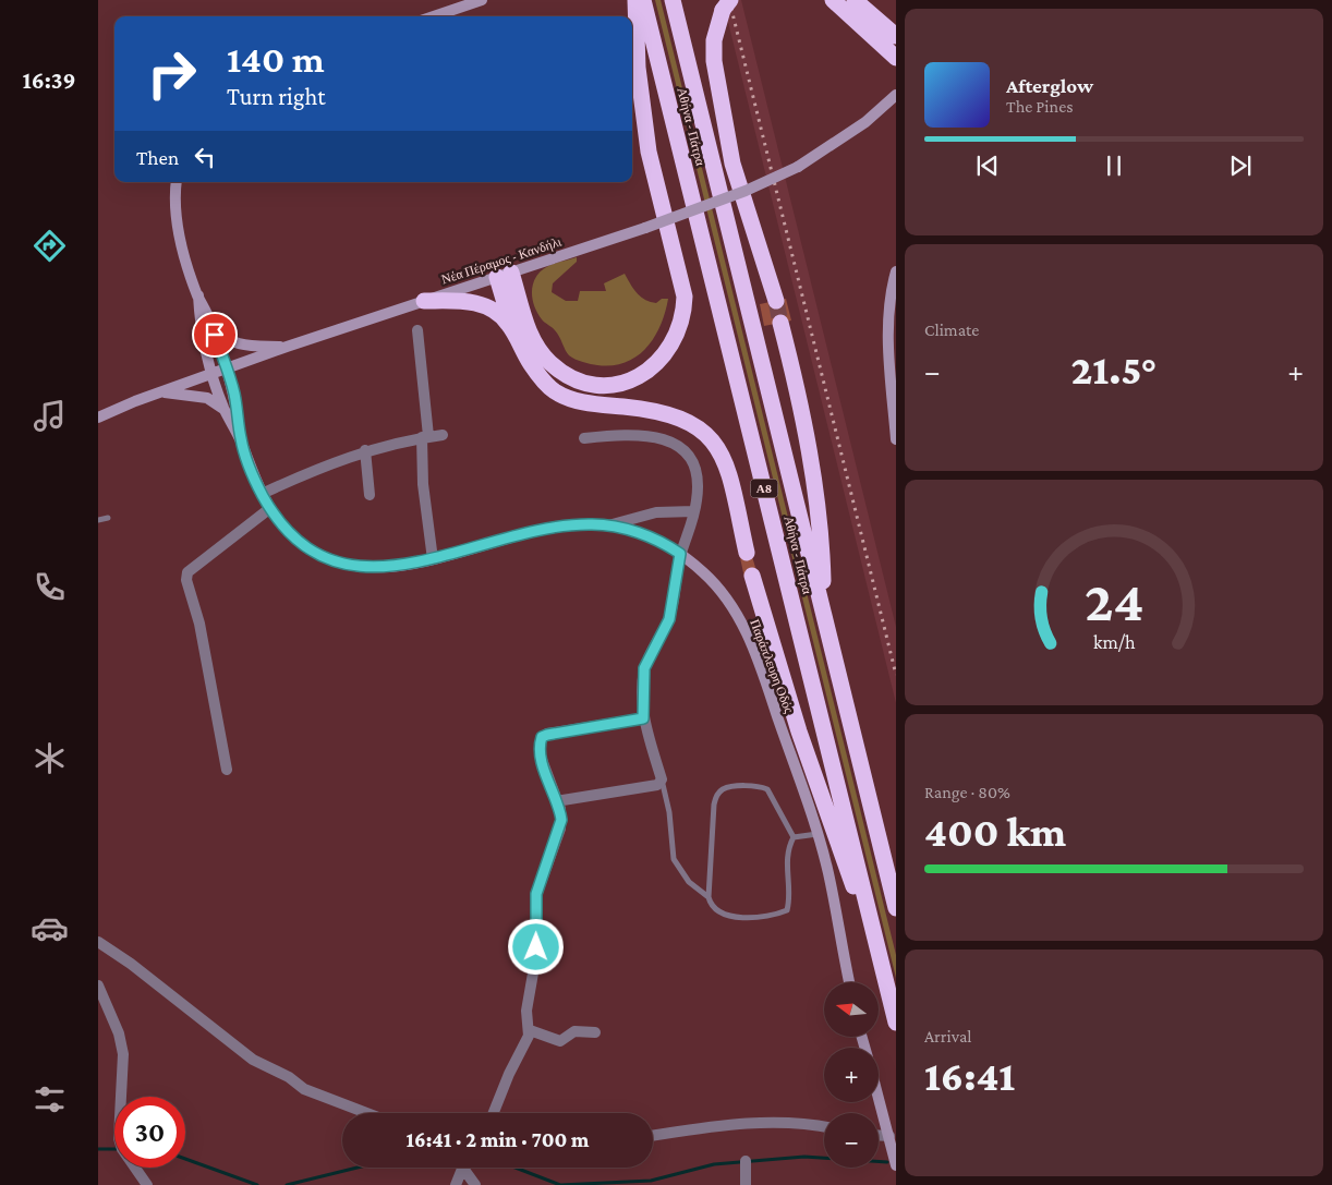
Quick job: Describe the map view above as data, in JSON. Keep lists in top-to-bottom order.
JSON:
{
  "streets": {
    "highway": ["Αθήνα - Πάτρα", "Α8"],
    "street": ["Νέα Πέραμος - Κανδήλι", "Παράπλευρη Οδός"]
  },
  "crossings": [
    ["Νέα Πέραμος - Κανδήλι", "Παράπλευρη Οδός"]
  ],
  "north": "left",
  "page": {
    "tabs": "16:39",
    "turn": ["140 m", "Turn right"],
    "song": ["Afterglow", "The Pines"],
    "then": "Then",
    "tile": [
      "Climate",
      ["Range · 80%", "400 km"],
      ["Arrival", "16:41"]
    ],
    "heat": ["−", "21.5°", "+"],
    "map_buttons": ["+", "−"],
    "limit": "30",
    "trip": "16:41 · 2 min · 700 m",
    "gauge": ["24", "km/h"]
  }
}
